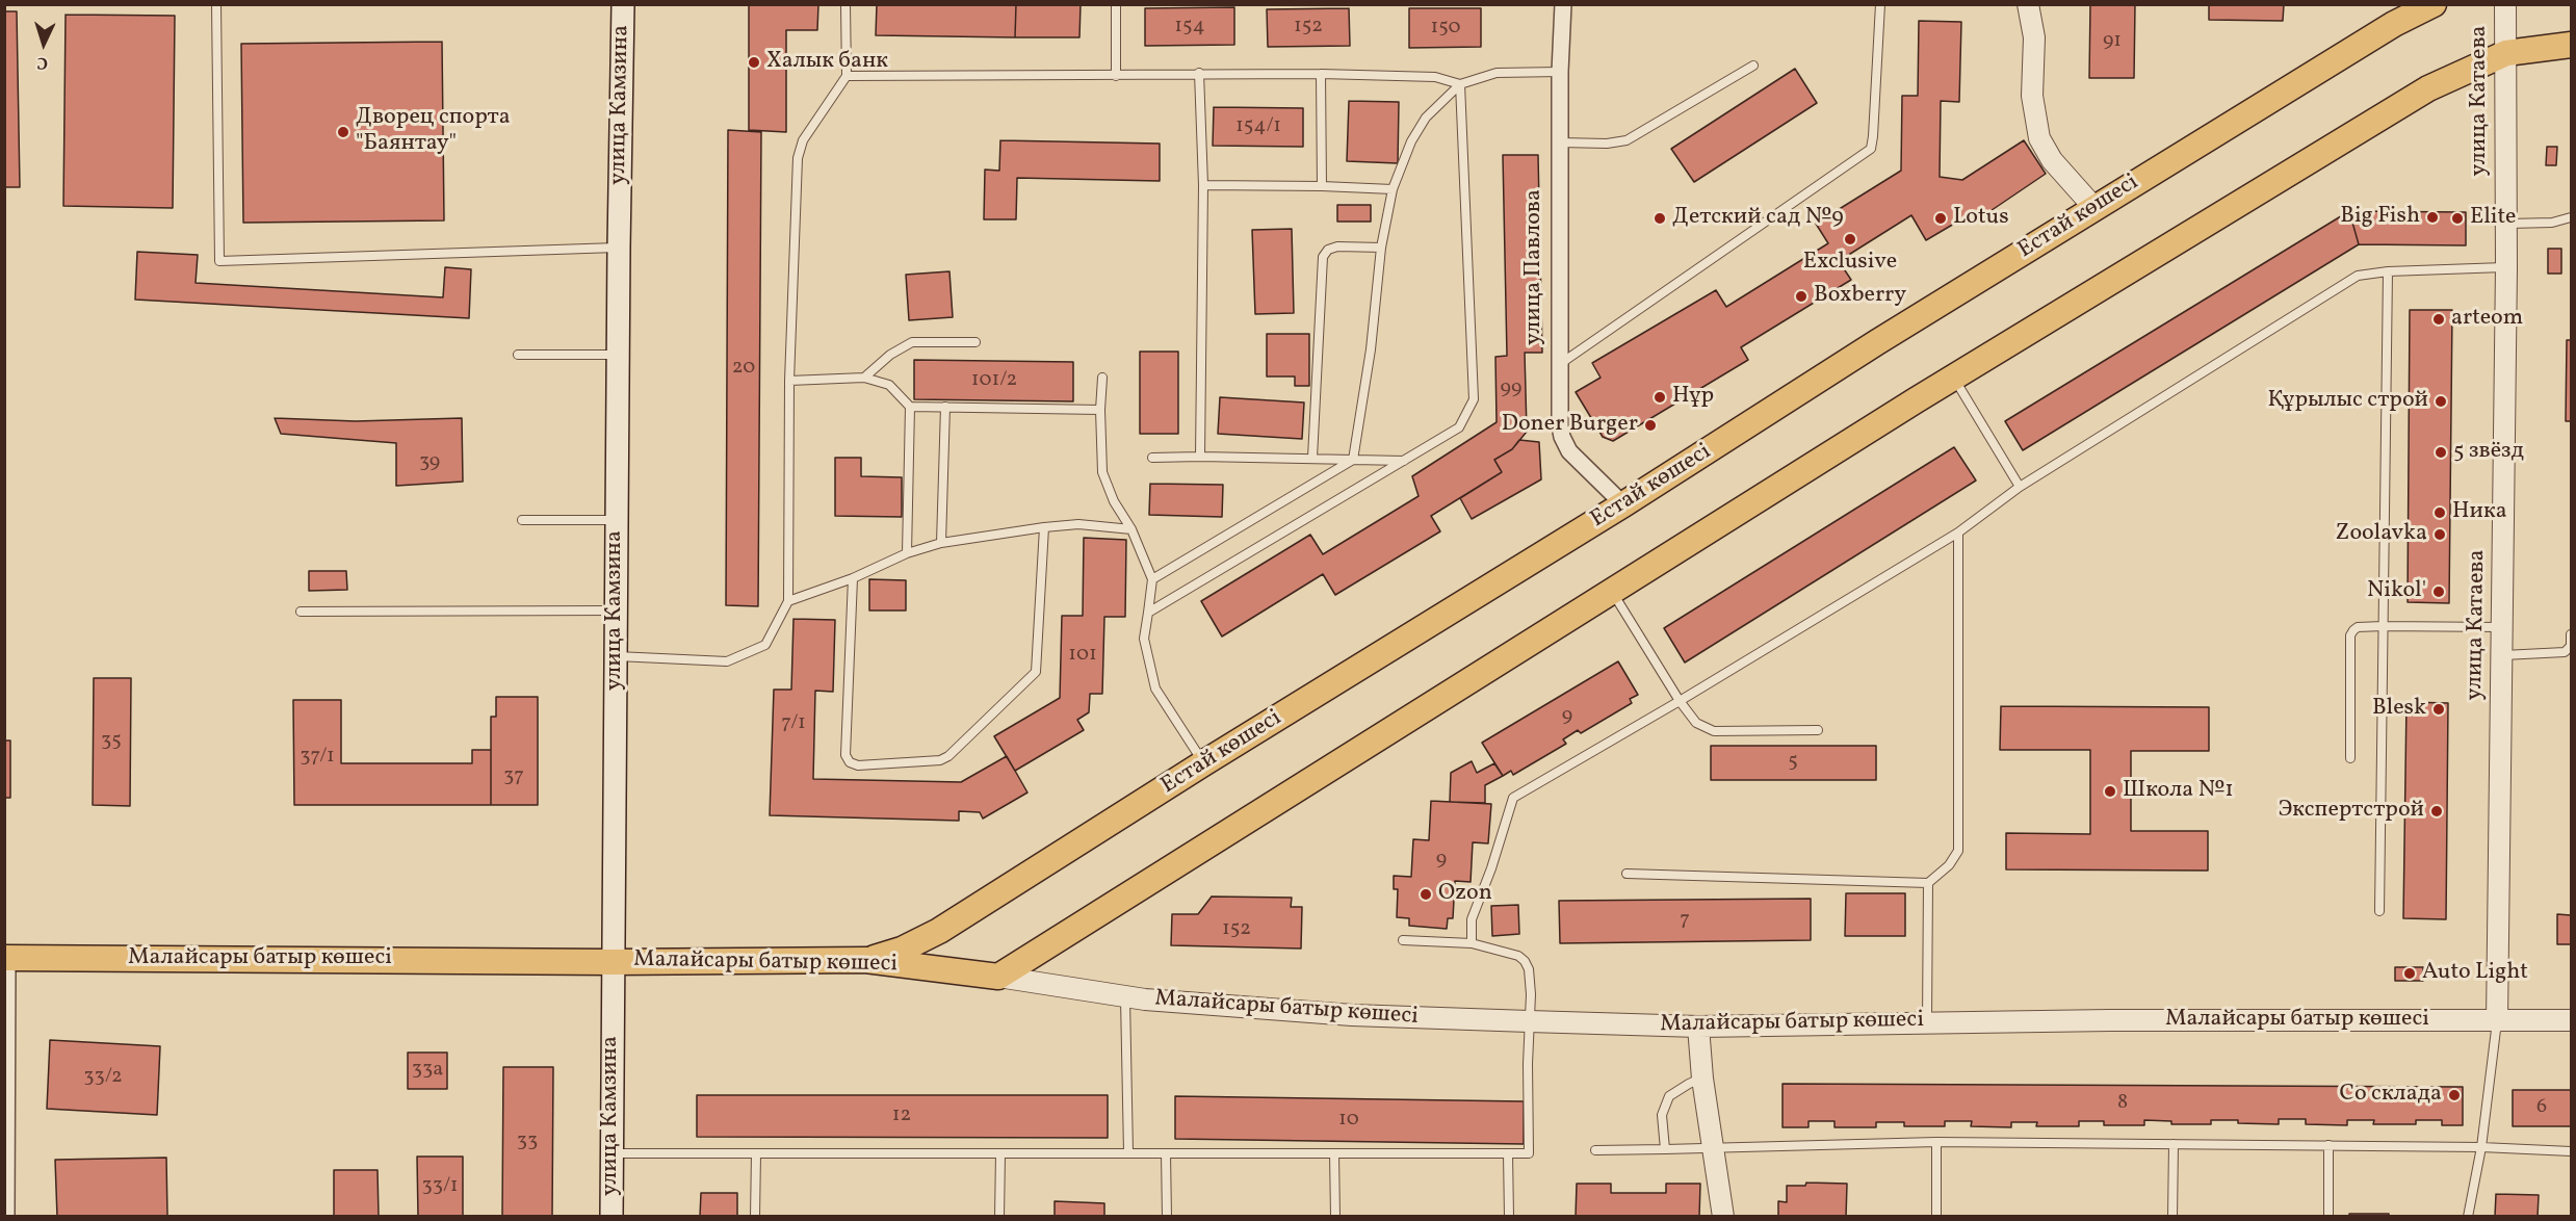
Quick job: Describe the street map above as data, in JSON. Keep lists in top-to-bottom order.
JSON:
{
  "streets": {
    "main road": ["улица Камзина", "Естай көшесі", "Малайсары батыр көшесі"],
    "street": ["улица Катаева", "улица Павлова"]
  },
  "crossings": [
    ["улица Катаева", "Малайсары батыр көшесі"],
    ["улица Камзина", "Малайсары батыр көшесі"],
    ["Естай көшесі", "улица Павлова"],
    ["Естай көшесі", "Малайсары батыр көшесі"]
  ],
  "places": [
    "Халык банк",
    "Дворец спорта \"Баянтау\"",
    "Big Fish",
    "Детский сад №9",
    "Lotus",
    "Elite",
    "Exclusive",
    "Boxberry",
    "arteom",
    "Нұр",
    "Құрылыс строй",
    "Doner Burger",
    "5 звёзд",
    "Ника",
    "Zoolavka",
    "Nikol'",
    "Blesk",
    "Школа №1",
    "Экспертстрой",
    "Ozon",
    "Auto Light",
    "Со склада"
  ],
  "house_numbers": [
    "154",
    "152",
    "150",
    "91",
    "154/1",
    "20",
    "101/2",
    "99",
    "39",
    "101",
    "9",
    "7/1",
    "35",
    "37/1",
    "5",
    "37",
    "9",
    "7",
    "152",
    "33а",
    "33/2",
    "8",
    "6",
    "12",
    "10",
    "33",
    "33/1"
  ],
  "north": "bottom"
}
